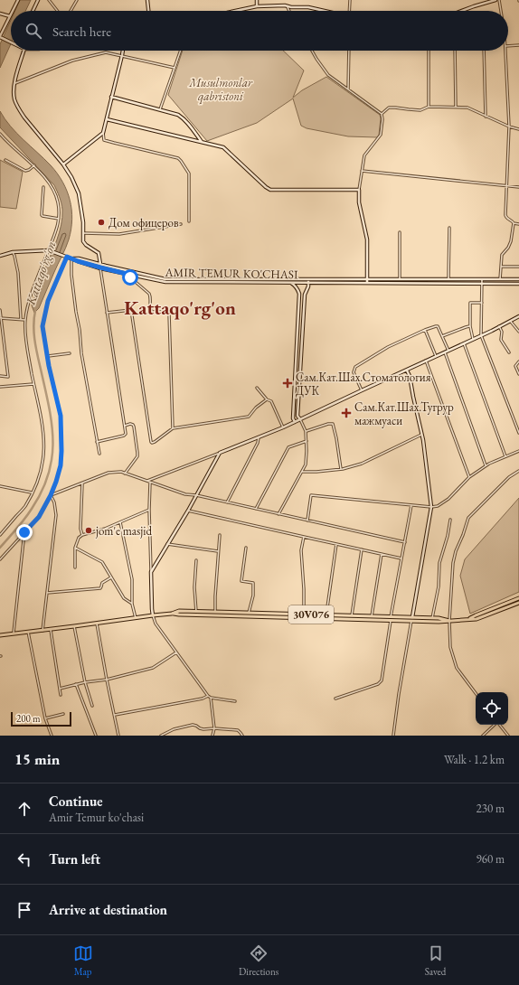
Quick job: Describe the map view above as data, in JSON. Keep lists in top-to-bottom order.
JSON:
{
  "streets": {
    "main road": ["30V076"],
    "street": ["AMIR TEMUR KO'CHASI"]
  },
  "districts": ["Kattaqo'rg'on"],
  "water": ["Kattaqo'rg'on"],
  "parks": ["Musulmonlar qabristoni"],
  "places": {
    "other": ["Дом офицеров", "jom'e masjid"],
    "health": ["Сам.Кат.Шах.Стоматология ДУК", "Сам.Кат.Шах.Тугрур мажмуаси"]
  },
  "scale_bar": "200 m",
  "page": {
    "search": "Search here",
    "scale": "200 m",
    "heading": ["15 min", "Walk · 1.2 km"],
    "list": [
      ["Continue", "Amir Temur ko'chasi", "230 m"],
      ["Turn left", "960 m"],
      "Arrive at destination"
    ],
    "nav": ["Map", "Directions", "Saved"]
  }
}
